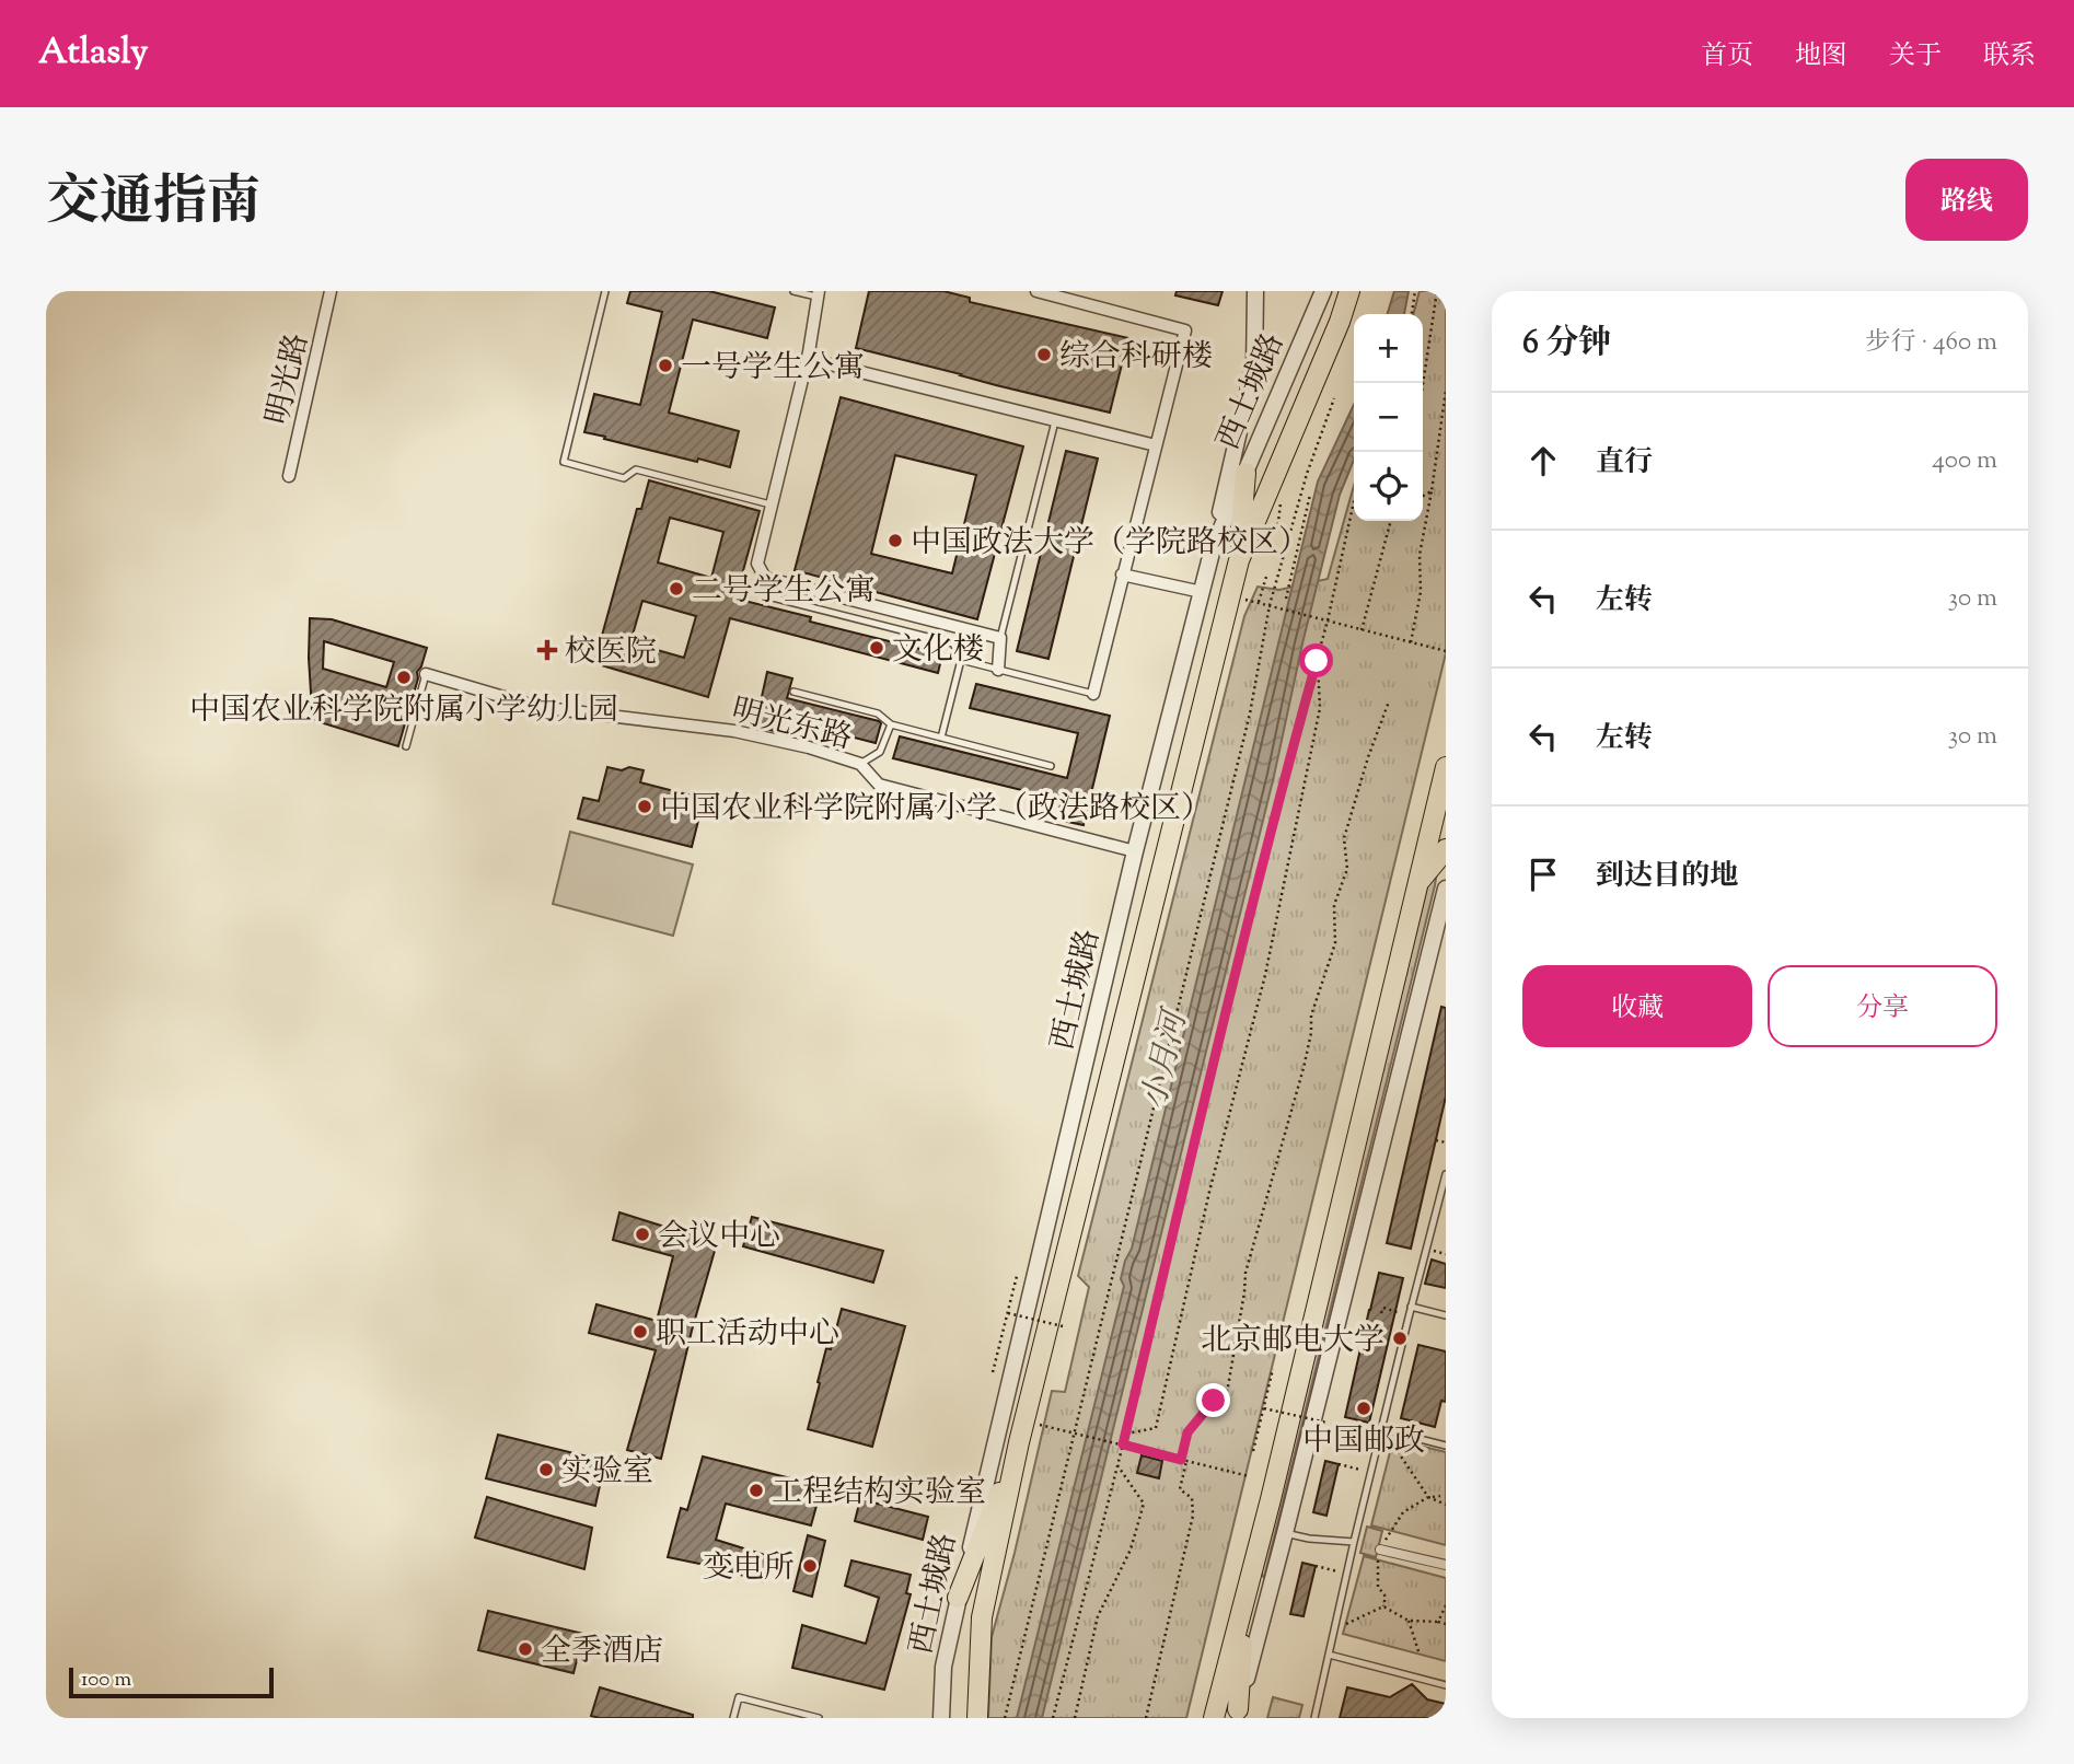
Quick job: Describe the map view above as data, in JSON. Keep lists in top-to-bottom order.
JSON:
{
  "streets": {
    "street": ["明光路", "西土城路", "明光东路"]
  },
  "crossings": [
    ["西土城路", "明光东路"]
  ],
  "water": ["小月河"],
  "places": {
    "other": [
      "综合科研楼",
      "一号学生公寓",
      "中国政法大学（学院路校区）",
      "二号学生公寓",
      "文化楼",
      "中国农业科学院附属小学幼儿园",
      "中国农业科学院附属小学（政法路校区）",
      "会议中心",
      "职工活动中心",
      "北京邮电大学",
      "中国邮政",
      "实验室",
      "工程结构实验室",
      "变电所",
      "全季酒店"
    ],
    "health": ["校医院"]
  },
  "scale_bar": "100 m",
  "page": {
    "header": "Atlasly",
    "nav": [
      "首页",
      "地图",
      "关于",
      "联系"
    ],
    "title": "交通指南",
    "buttons": [
      "路线",
      ["收藏", "分享"]
    ],
    "heading": ["6 分钟", "步行 · 460 m"],
    "map_buttons": ["+", "−"],
    "list": [
      ["直行", "400 m"],
      ["左转", "30 m"],
      ["左转", "30 m"],
      "到达目的地"
    ],
    "scale": "100 m"
  }
}
